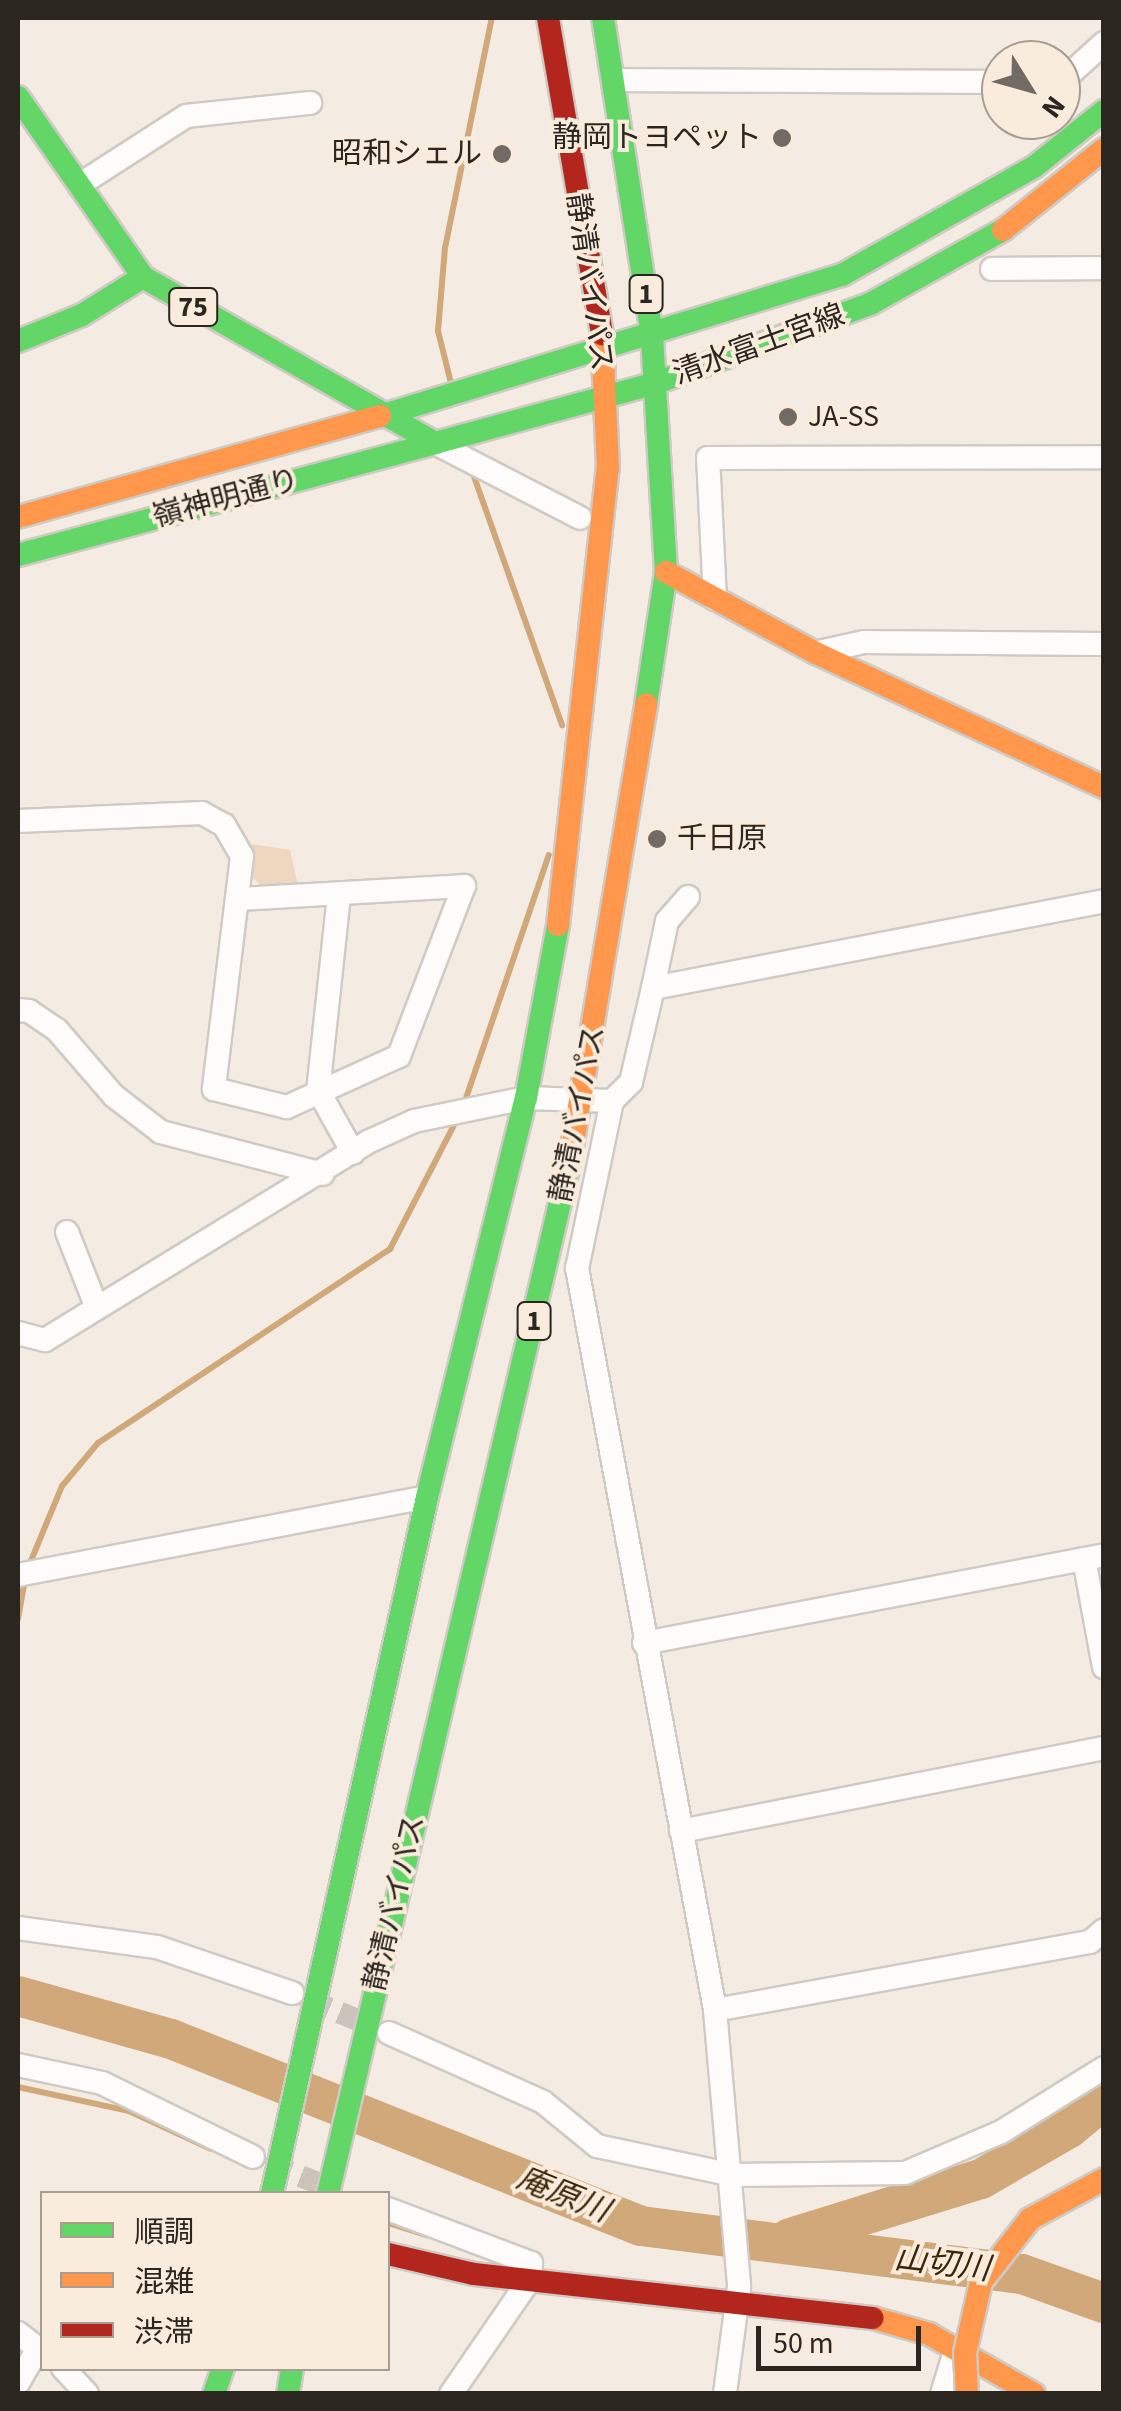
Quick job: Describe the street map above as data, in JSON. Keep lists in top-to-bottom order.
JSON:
{
  "streets": {
    "main road": [
      "静清バイパス",
      "1",
      "75",
      "清水富士宮線",
      "嶺神明通り"
    ]
  },
  "crossings": [
    ["静清バイパス", "清水富士宮線"],
    ["75", "清水富士宮線"],
    ["75", "嶺神明通り"],
    ["清水富士宮線", "嶺神明通り"]
  ],
  "water": ["庵原川", "山切川"],
  "places": [
    "静岡トヨペット",
    "昭和シェル",
    "JA-SS",
    "千日原"
  ],
  "legend": ["順調", "混雑", "渋滞"],
  "scale_bar": "50 m",
  "north": "bottom right"
}
